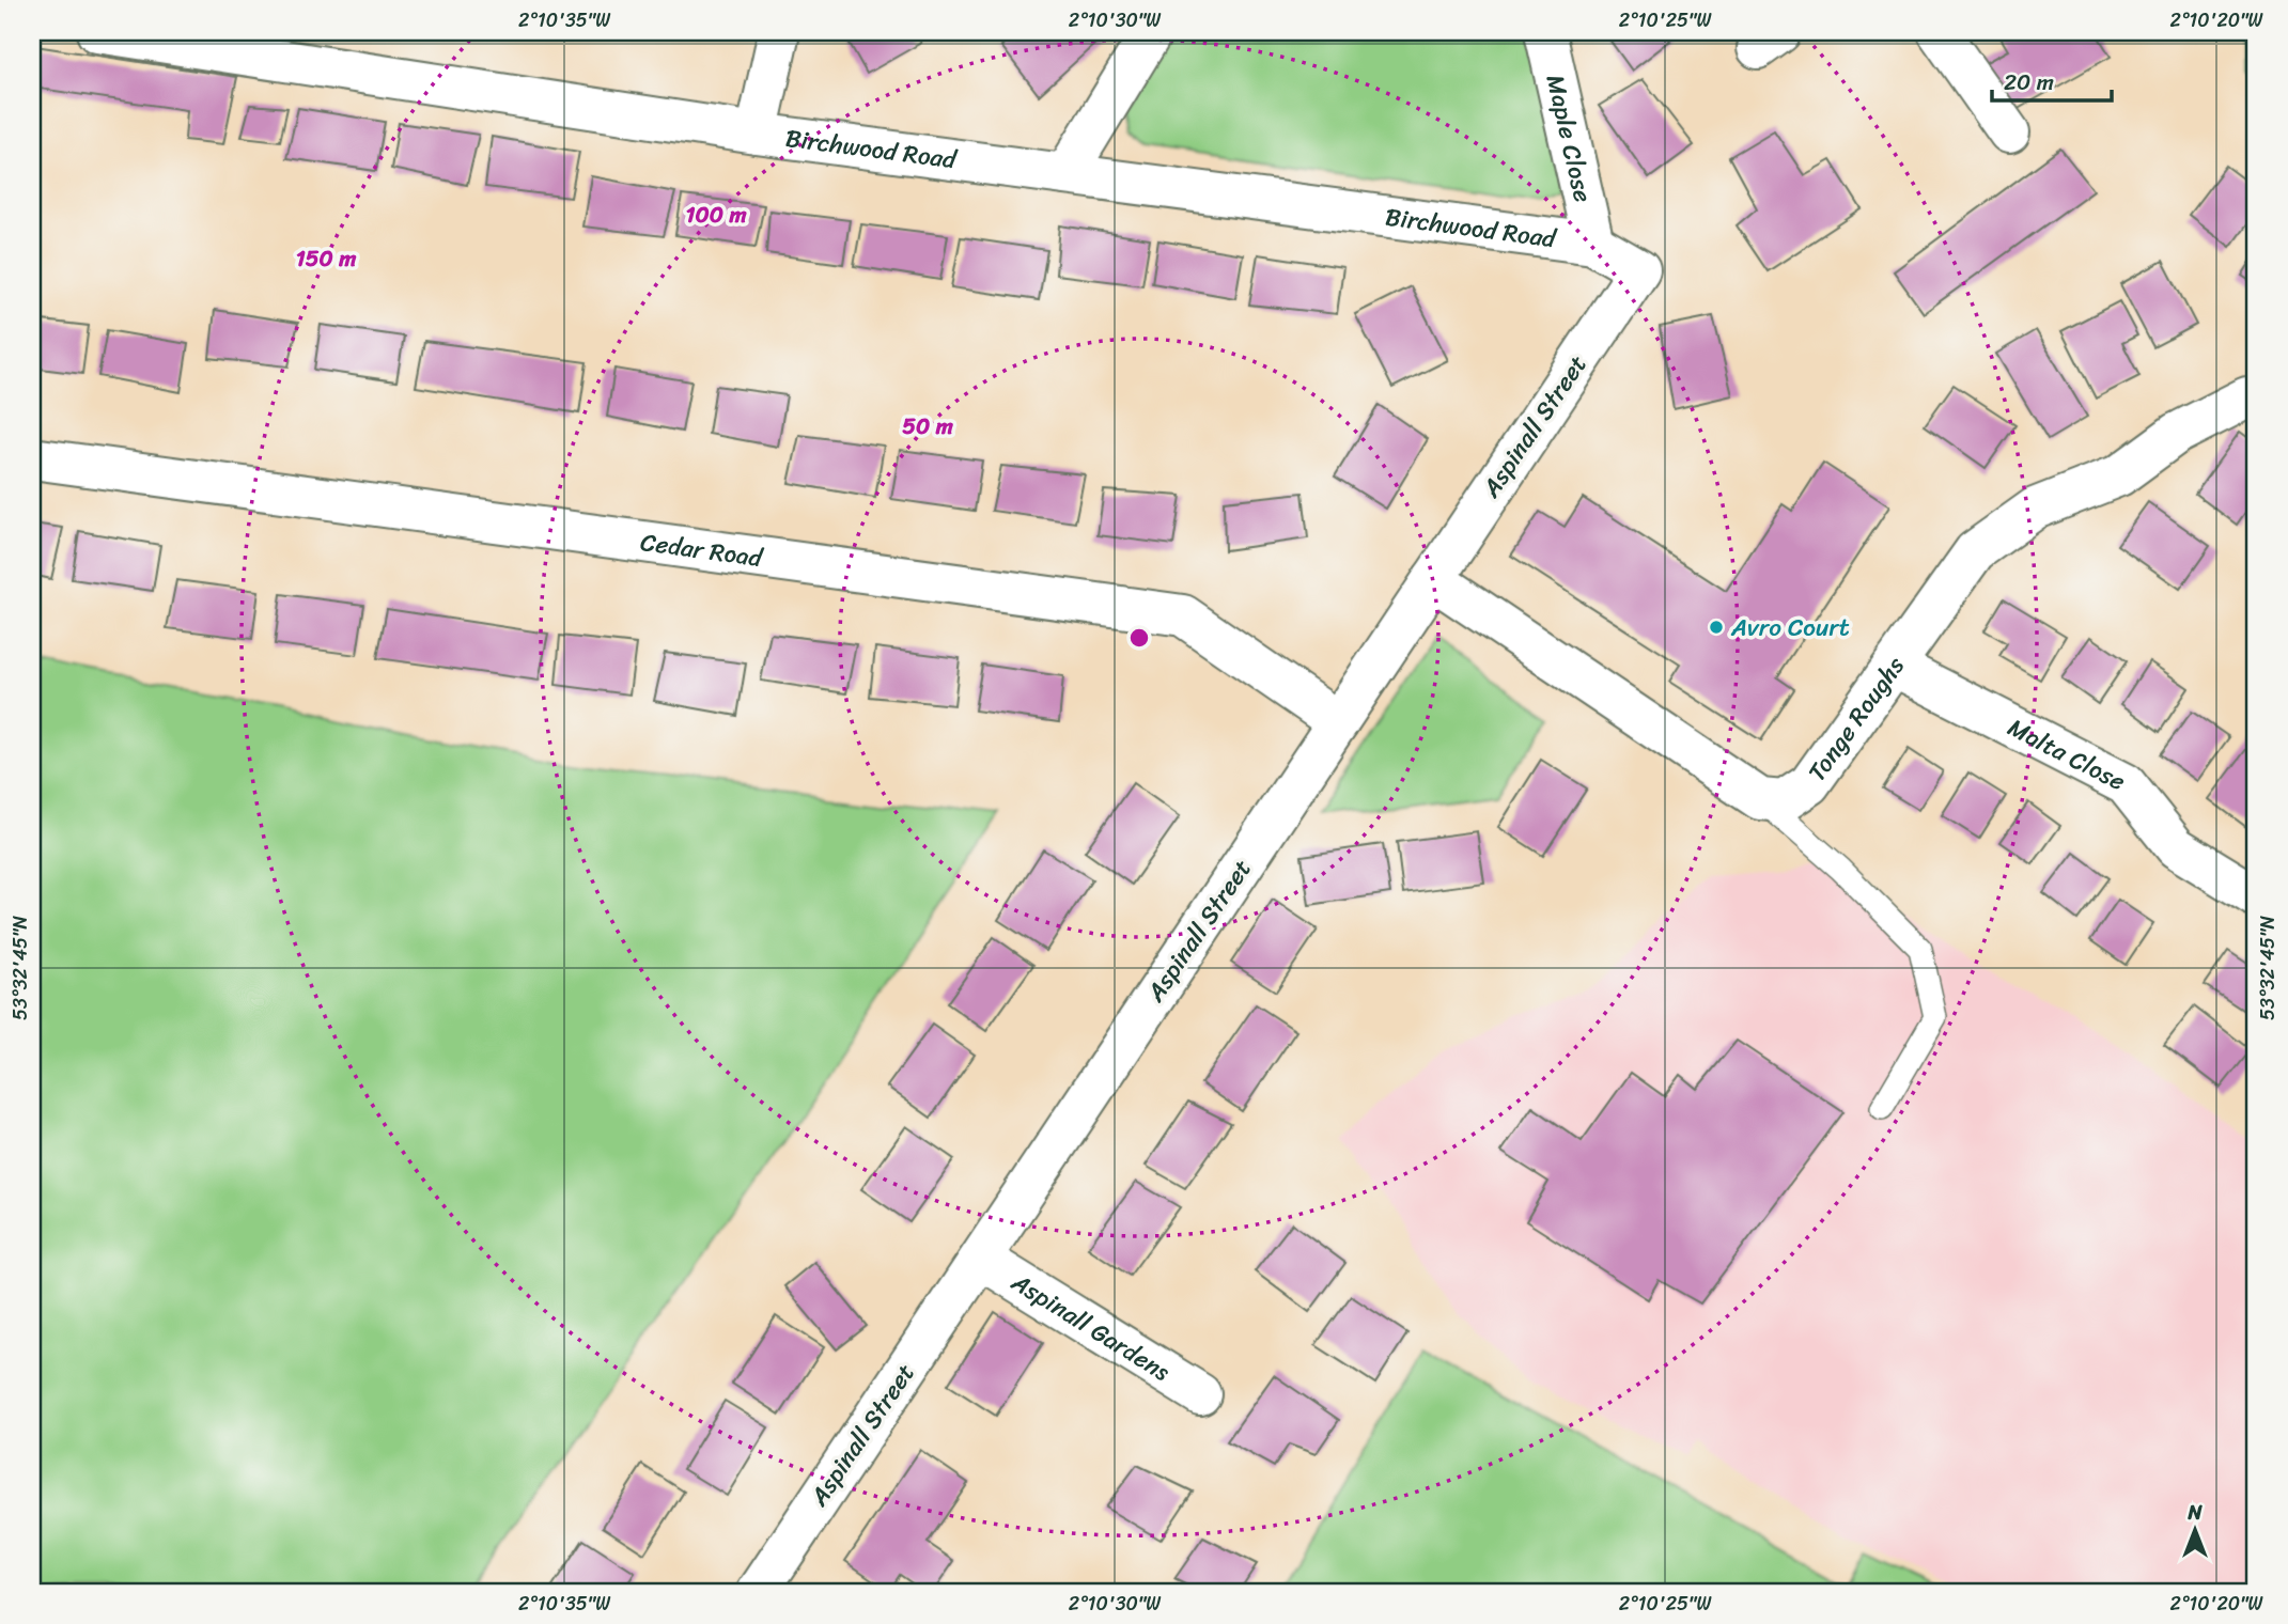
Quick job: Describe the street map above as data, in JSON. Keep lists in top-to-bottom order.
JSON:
{
  "streets": {
    "street": [
      "Maple Close",
      "Birchwood Road",
      "Aspinall Street",
      "Cedar Road",
      "Tonge Roughs",
      "Malta Close",
      "Aspinall Gardens"
    ]
  },
  "crossings": [
    ["Maple Close", "Birchwood Road"],
    ["Birchwood Road", "Aspinall Street"],
    ["Aspinall Street", "Cedar Road"],
    ["Aspinall Street", "Aspinall Gardens"],
    ["Tonge Roughs", "Malta Close"]
  ],
  "places": ["Avro Court"],
  "scale_bar": "20 m",
  "north": "top",
  "coordinates": [
    "2°10'35\"W",
    "2°10'30\"W",
    "2°10'25\"W",
    "2°10'20\"W",
    "53°32'45\"N"
  ],
  "rings": ["100 m", "150 m", "50 m"]
}
